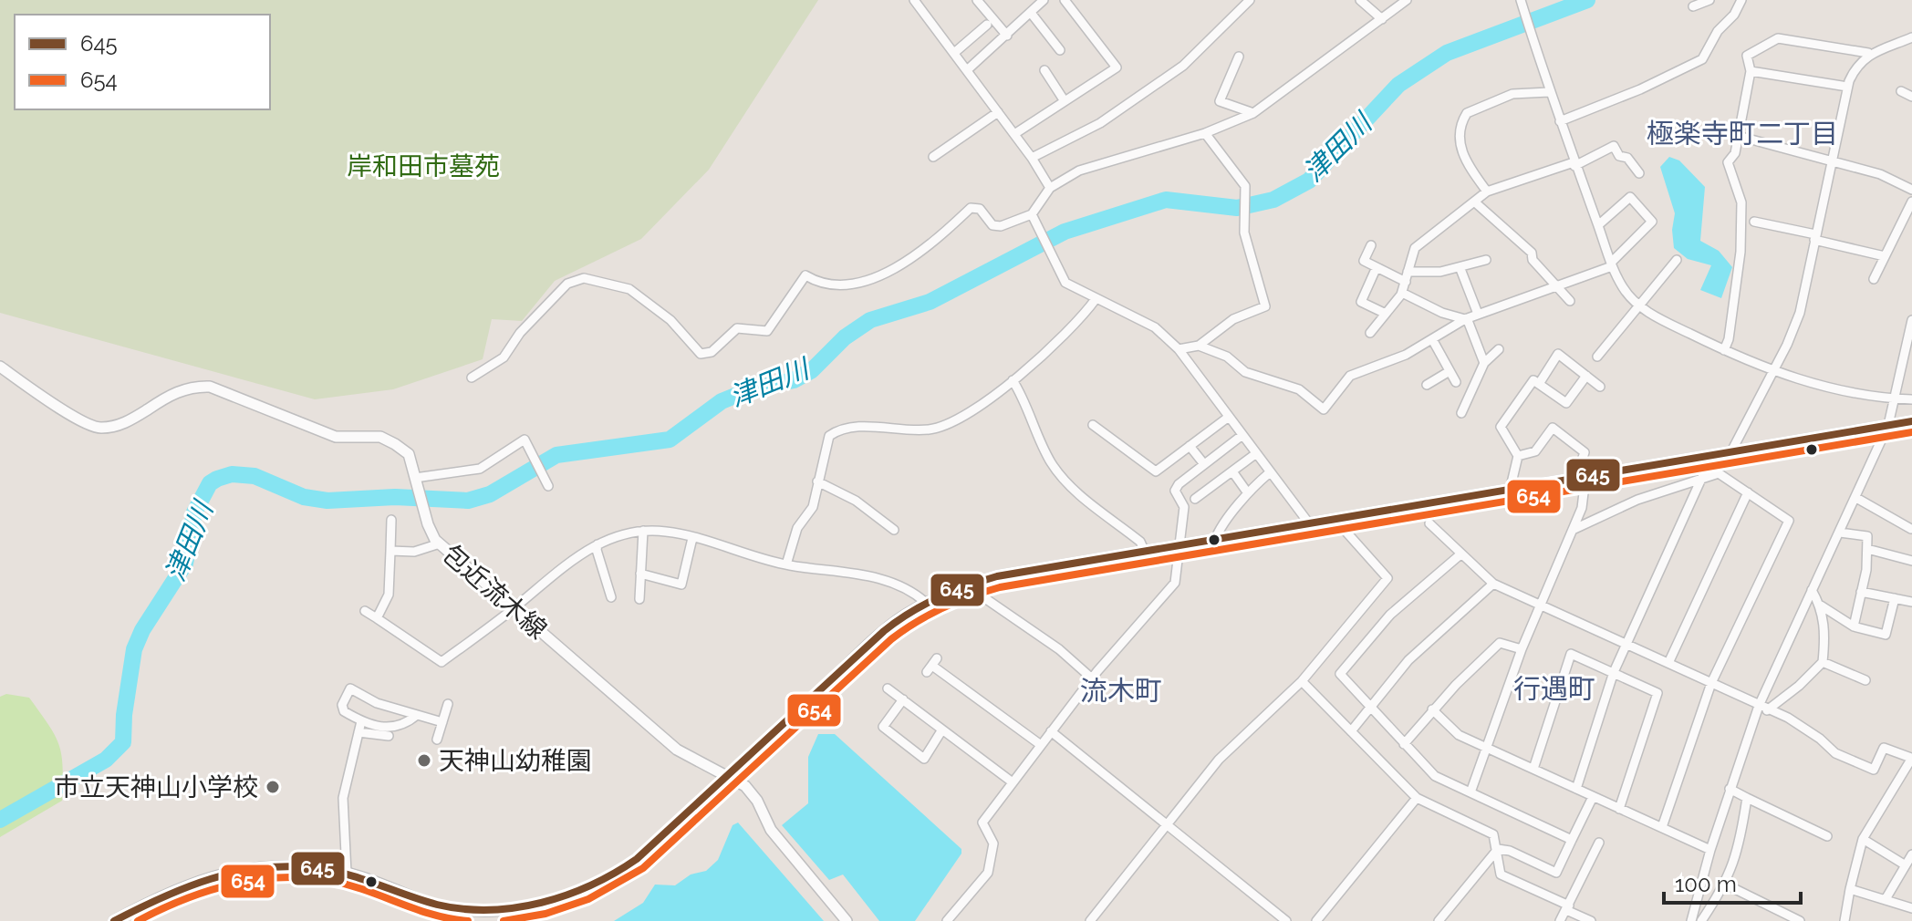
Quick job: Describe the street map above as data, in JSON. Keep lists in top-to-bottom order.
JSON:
{
  "streets": {
    "street": ["包近流木線"]
  },
  "districts": ["極楽寺町二丁目", "行遇町", "流木町"],
  "water": ["津田川"],
  "parks": ["岸和田市墓苑"],
  "places": ["天神山幼稚園", "市立天神山小学校"],
  "lines": ["transit line 645", "transit line 654"],
  "legend": ["645", "654"],
  "scale_bar": "100 m"
}
